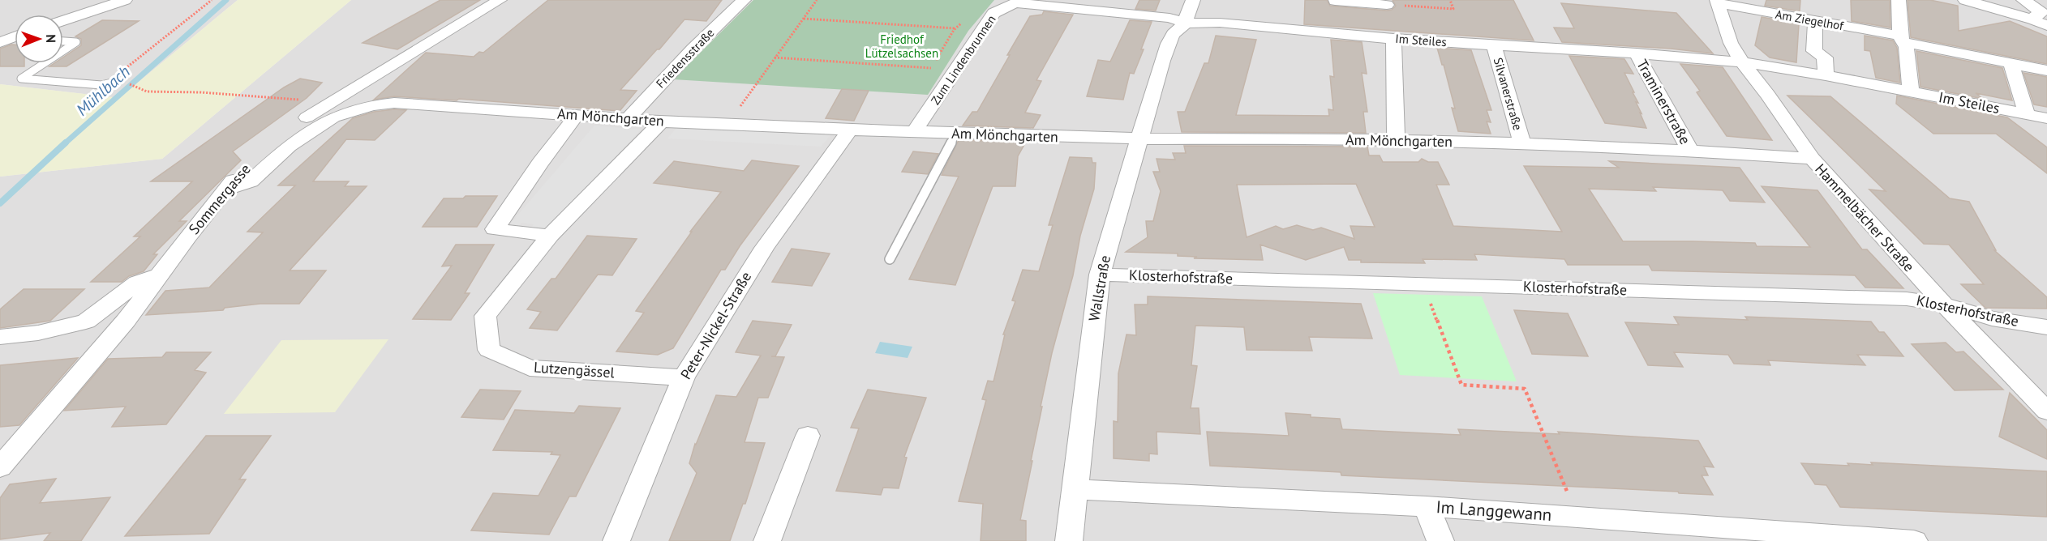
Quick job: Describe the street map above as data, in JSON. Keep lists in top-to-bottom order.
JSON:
{
  "streets": {
    "street": [
      "Am Ziegelhof",
      "Im Steiles",
      "Friedensstraße",
      "Zum Lindenbrunnen",
      "Silvanerstraße",
      "Traminerstraße",
      "Am Mönchgarten",
      "Sommergasse",
      "Hammelbächer Straße",
      "Klosterhofstraße",
      "Wallstraße",
      "Peter-Nickel-Straße",
      "Lutzengässel",
      "Im Langgewann"
    ]
  },
  "crossings": [
    ["Am Ziegelhof", "Im Steiles"],
    ["Am Ziegelhof", "Hammelbächer Straße"],
    ["Im Steiles", "Zum Lindenbrunnen"],
    ["Im Steiles", "Silvanerstraße"],
    ["Im Steiles", "Traminerstraße"],
    ["Im Steiles", "Hammelbächer Straße"],
    ["Im Steiles", "Wallstraße"],
    ["Friedensstraße", "Am Mönchgarten"],
    ["Zum Lindenbrunnen", "Am Mönchgarten"],
    ["Silvanerstraße", "Am Mönchgarten"],
    ["Traminerstraße", "Am Mönchgarten"],
    ["Am Mönchgarten", "Sommergasse"],
    ["Am Mönchgarten", "Hammelbächer Straße"],
    ["Am Mönchgarten", "Wallstraße"],
    ["Am Mönchgarten", "Peter-Nickel-Straße"],
    ["Am Mönchgarten", "Lutzengässel"],
    ["Hammelbächer Straße", "Klosterhofstraße"],
    ["Klosterhofstraße", "Wallstraße"],
    ["Wallstraße", "Im Langgewann"],
    ["Peter-Nickel-Straße", "Lutzengässel"]
  ],
  "water": ["Mühlbach"],
  "parks": ["Friedhof Lützelsachsen"],
  "north": "right"
}
